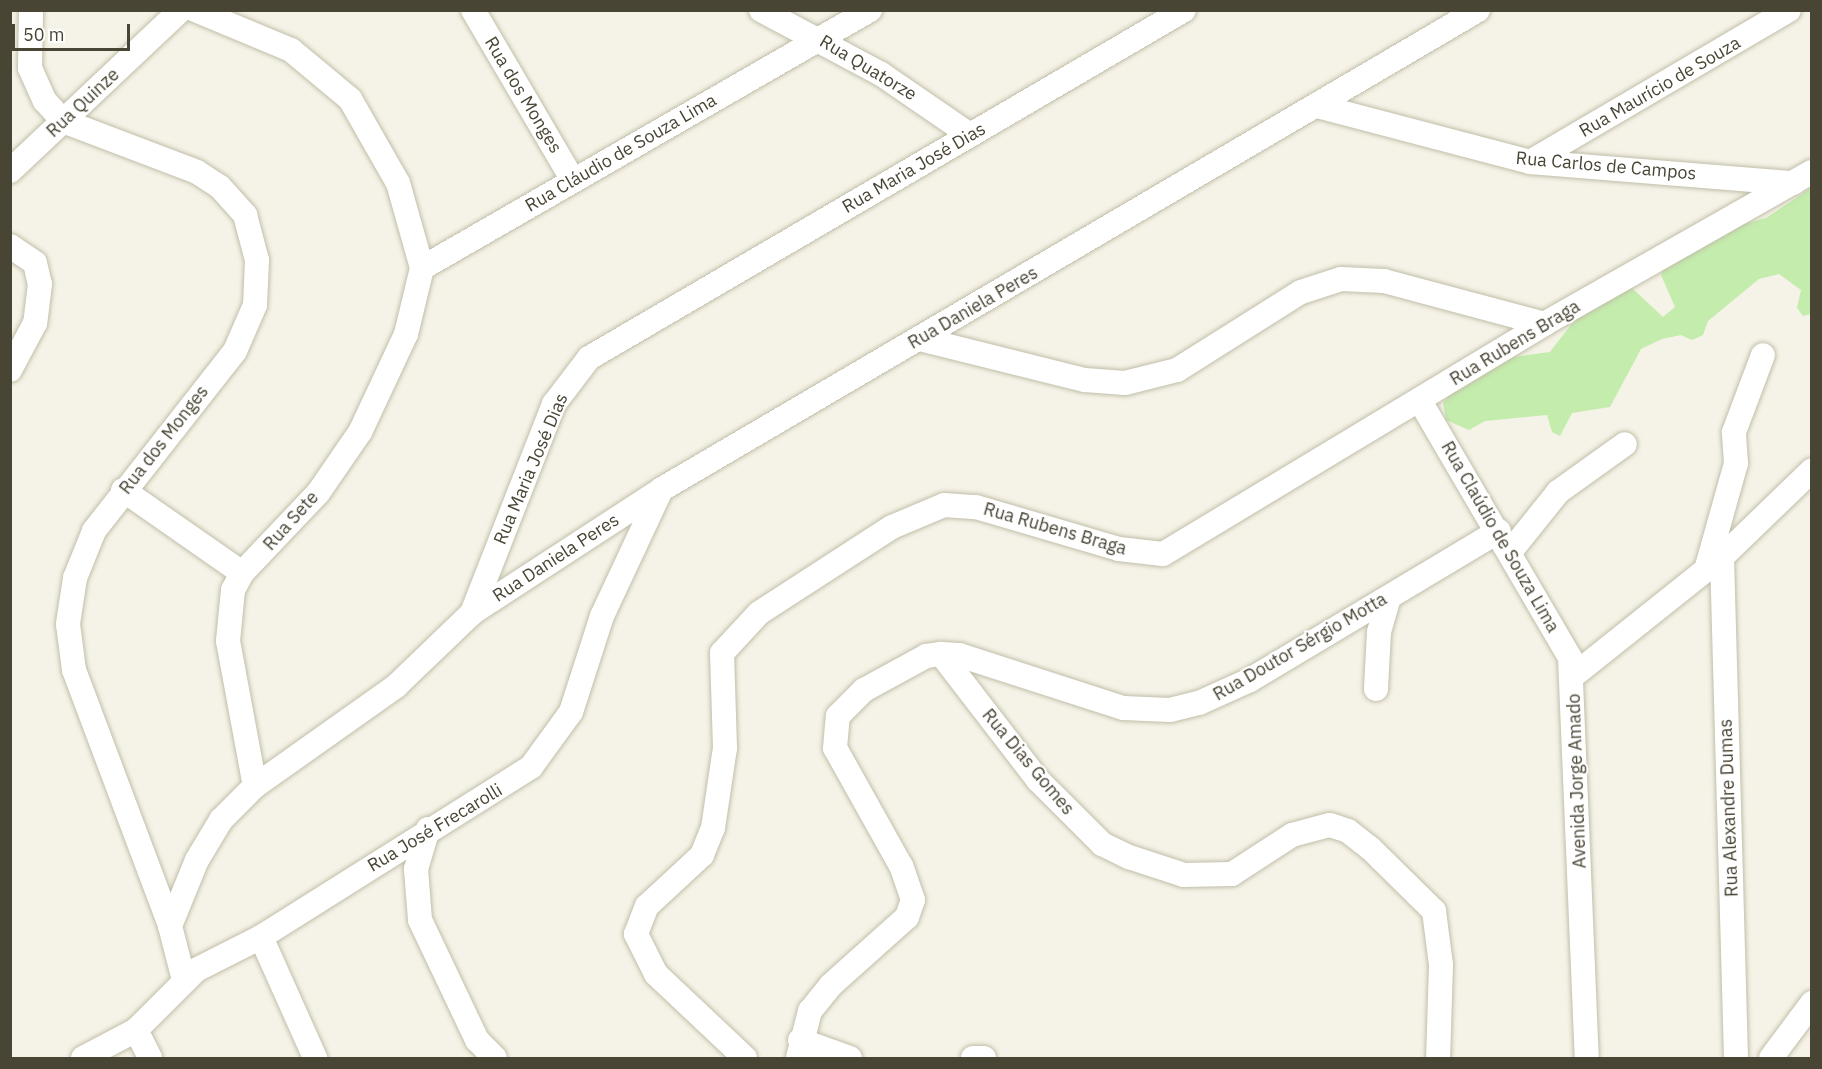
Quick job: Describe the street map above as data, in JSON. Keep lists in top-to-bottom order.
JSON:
{
  "streets": {
    "street": [
      "Rua Quatorze",
      "Rua Maurício de Souza",
      "Rua dos Monges",
      "Rua Quinze",
      "Rua Cláudio de Souza Lima",
      "Rua Carlos de Campos",
      "Rua Maria José Dias",
      "Rua Daniela Peres",
      "Rua Rubens Braga",
      "Rua Sete",
      "Rua Claúdio de Souza Lima",
      "Rua Doutor Sérgio Motta",
      "Rua Dias Gomes",
      "Avenida Jorge Amado",
      "Rua Alexandre Dumas",
      "Rua José Frecarolli"
    ]
  },
  "crossings": [
    ["Rua Quatorze", "Rua Cláudio de Souza Lima"],
    ["Rua Quatorze", "Rua Maria José Dias"],
    ["Rua Maurício de Souza", "Rua Carlos de Campos"],
    ["Rua dos Monges", "Rua Quinze"],
    ["Rua dos Monges", "Rua Cláudio de Souza Lima"],
    ["Rua dos Monges", "Rua Maria José Dias"],
    ["Rua dos Monges", "Rua José Frecarolli"],
    ["Rua Cláudio de Souza Lima", "Rua Sete"],
    ["Rua Carlos de Campos", "Rua Daniela Peres"],
    ["Rua Carlos de Campos", "Rua Rubens Braga"],
    ["Rua Maria José Dias", "Rua Daniela Peres"],
    ["Rua Maria José Dias", "Rua Sete"],
    ["Rua Daniela Peres", "Rua José Frecarolli"],
    ["Rua Rubens Braga", "Rua Claúdio de Souza Lima"],
    ["Rua Claúdio de Souza Lima", "Rua Doutor Sérgio Motta"],
    ["Rua Claúdio de Souza Lima", "Avenida Jorge Amado"],
    ["Rua Doutor Sérgio Motta", "Rua Dias Gomes"],
    ["Avenida Jorge Amado", "Rua Alexandre Dumas"]
  ],
  "scale_bar": "50 m"
}
